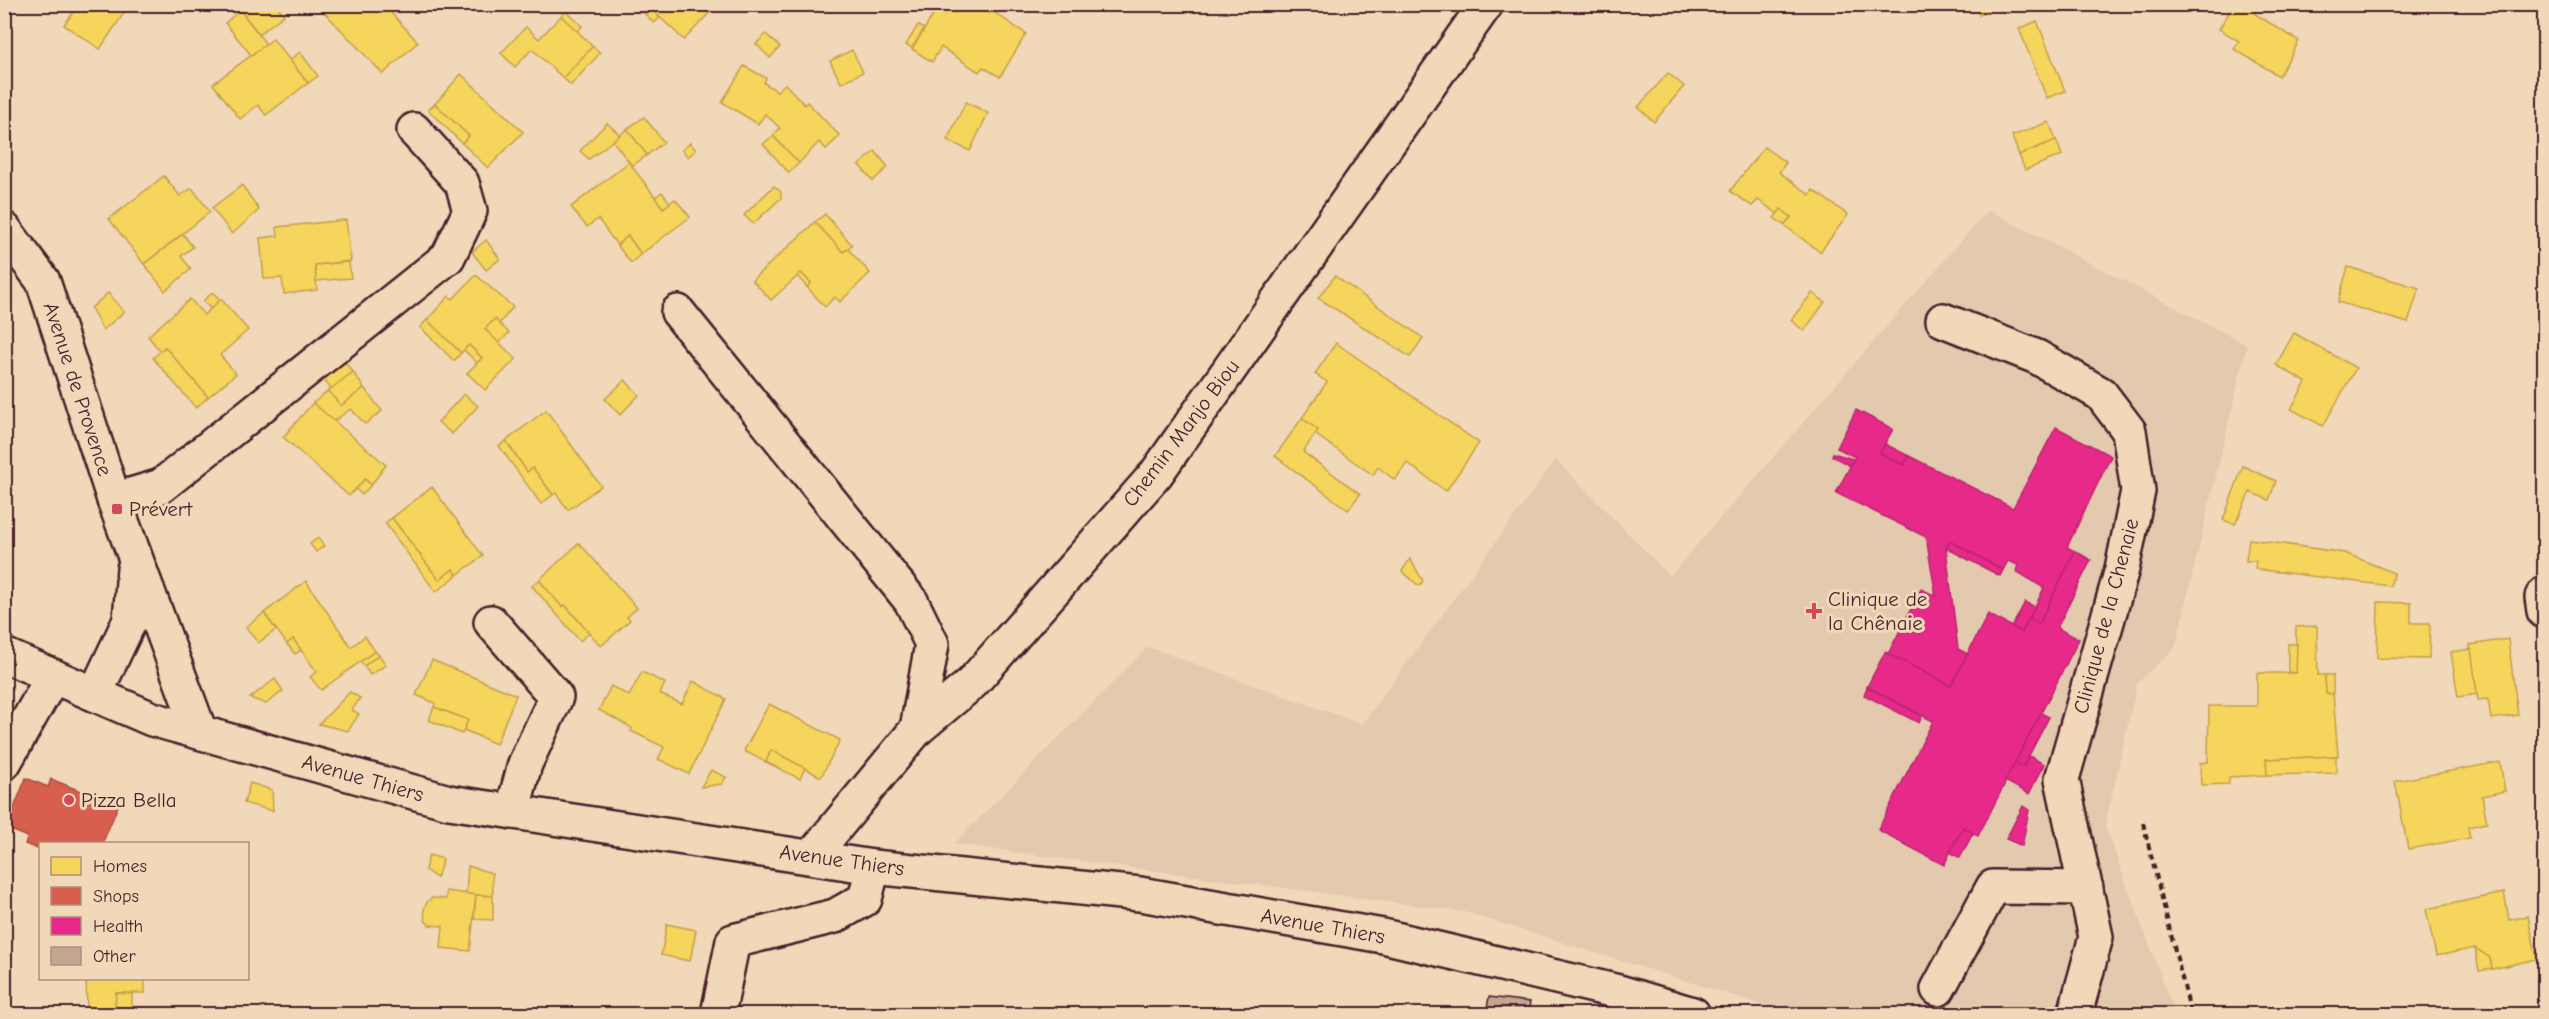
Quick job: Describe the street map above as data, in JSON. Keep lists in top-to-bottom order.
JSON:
{
  "streets": {
    "street": [
      "Avenue de Provence",
      "Chemin Manjo Biou",
      "Clinique de la Chenaie",
      "Avenue Thiers"
    ]
  },
  "crossings": [
    ["Avenue de Provence", "Avenue Thiers"],
    ["Chemin Manjo Biou", "Avenue Thiers"]
  ],
  "places": {
    "transit": ["Prévert"],
    "health": ["Clinique de la Chênaie"],
    "other": ["Pizza Bella"]
  },
  "legend": [
    "Homes",
    "Shops",
    "Health",
    "Other"
  ]
}
